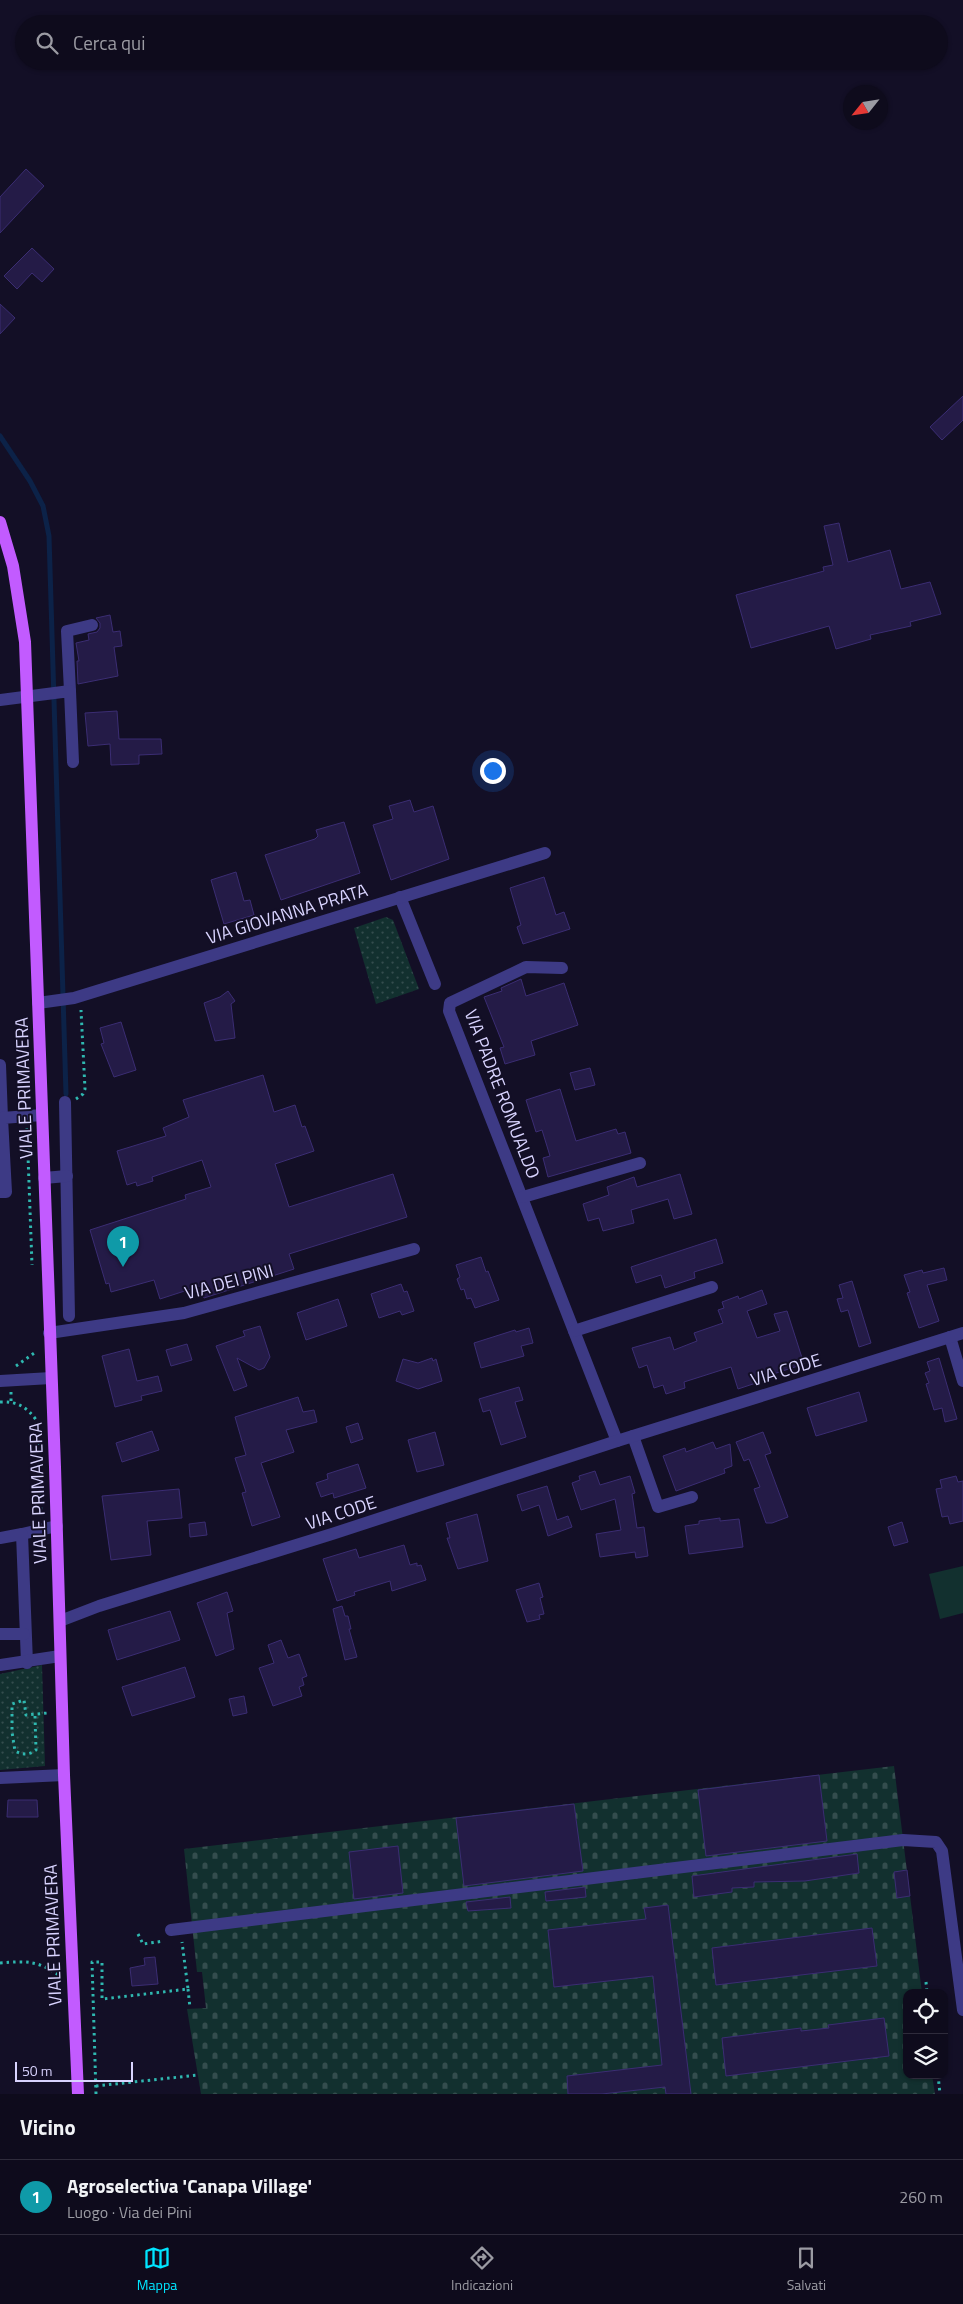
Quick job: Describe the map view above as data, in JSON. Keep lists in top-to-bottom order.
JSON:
{
  "streets": {
    "main road": ["VIALE PRIMAVERA"],
    "street": [
      "VIA GIOVANNA PRATA",
      "VIA PADRE ROMUALDO",
      "VIA DEI PINI",
      "VIA CODE"
    ]
  },
  "crossings": [
    ["VIA GIOVANNA PRATA", "VIALE PRIMAVERA"],
    ["VIALE PRIMAVERA", "VIA DEI PINI"],
    ["VIALE PRIMAVERA", "VIA CODE"],
    ["VIA PADRE ROMUALDO", "VIA CODE"]
  ],
  "scale_bar": "50 m",
  "north": "bottom left",
  "page": {
    "search": "Cerca qui",
    "pins": "1",
    "scale": "50 m",
    "heading": "Vicino",
    "list": [
      {
        "mark": "1",
        "name": "Agroselectiva 'Canapa Village'",
        "note": "Luogo · Via dei Pini",
        "value": "260 m"
      }
    ],
    "nav": ["Mappa", "Indicazioni", "Salvati"]
  }
}
